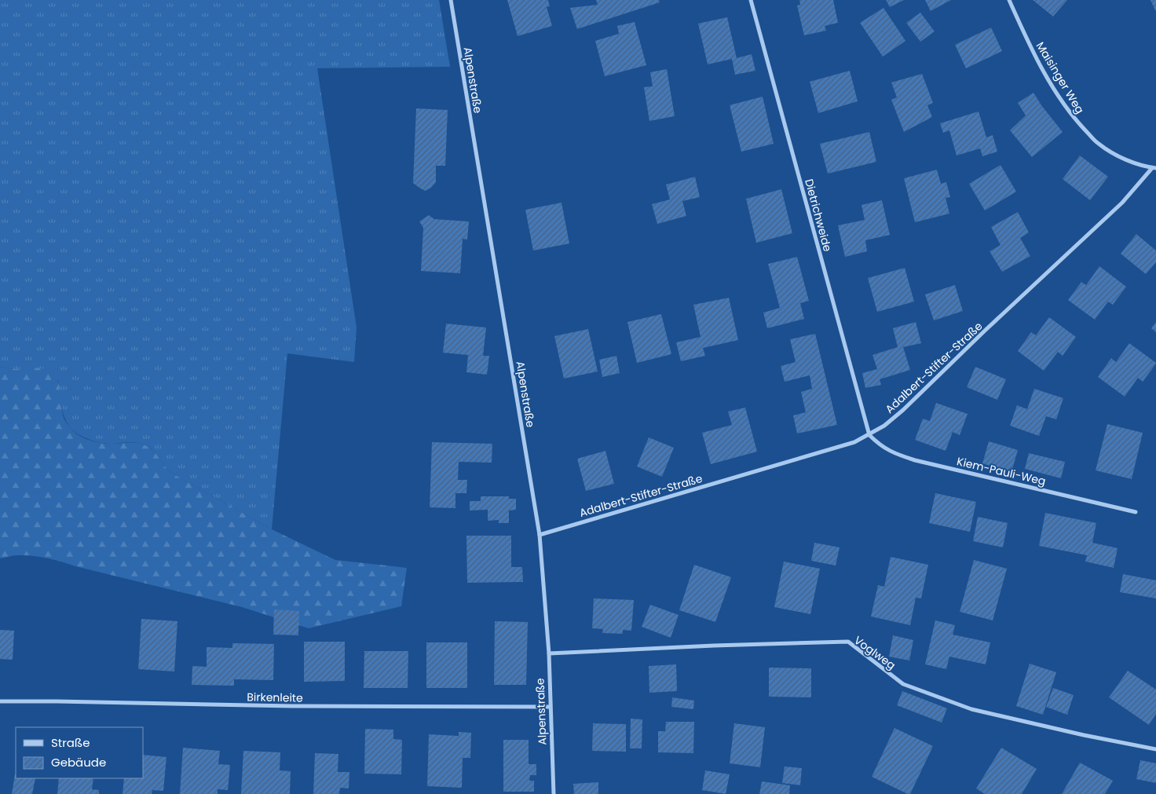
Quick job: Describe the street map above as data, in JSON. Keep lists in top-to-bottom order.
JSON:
{
  "streets": {
    "street": [
      "Maisinger Weg",
      "Alpenstraße",
      "Dietrichweide",
      "Adalbert-Stifter-Straße",
      "Kiem-Pauli-Weg",
      "Voglweg",
      "Birkenleite"
    ]
  },
  "crossings": [
    ["Maisinger Weg", "Adalbert-Stifter-Straße"],
    ["Alpenstraße", "Adalbert-Stifter-Straße"],
    ["Alpenstraße", "Voglweg"],
    ["Alpenstraße", "Birkenleite"],
    ["Dietrichweide", "Adalbert-Stifter-Straße"],
    ["Dietrichweide", "Kiem-Pauli-Weg"],
    ["Adalbert-Stifter-Straße", "Kiem-Pauli-Weg"]
  ],
  "legend": ["Straße", "Gebäude"]
}
